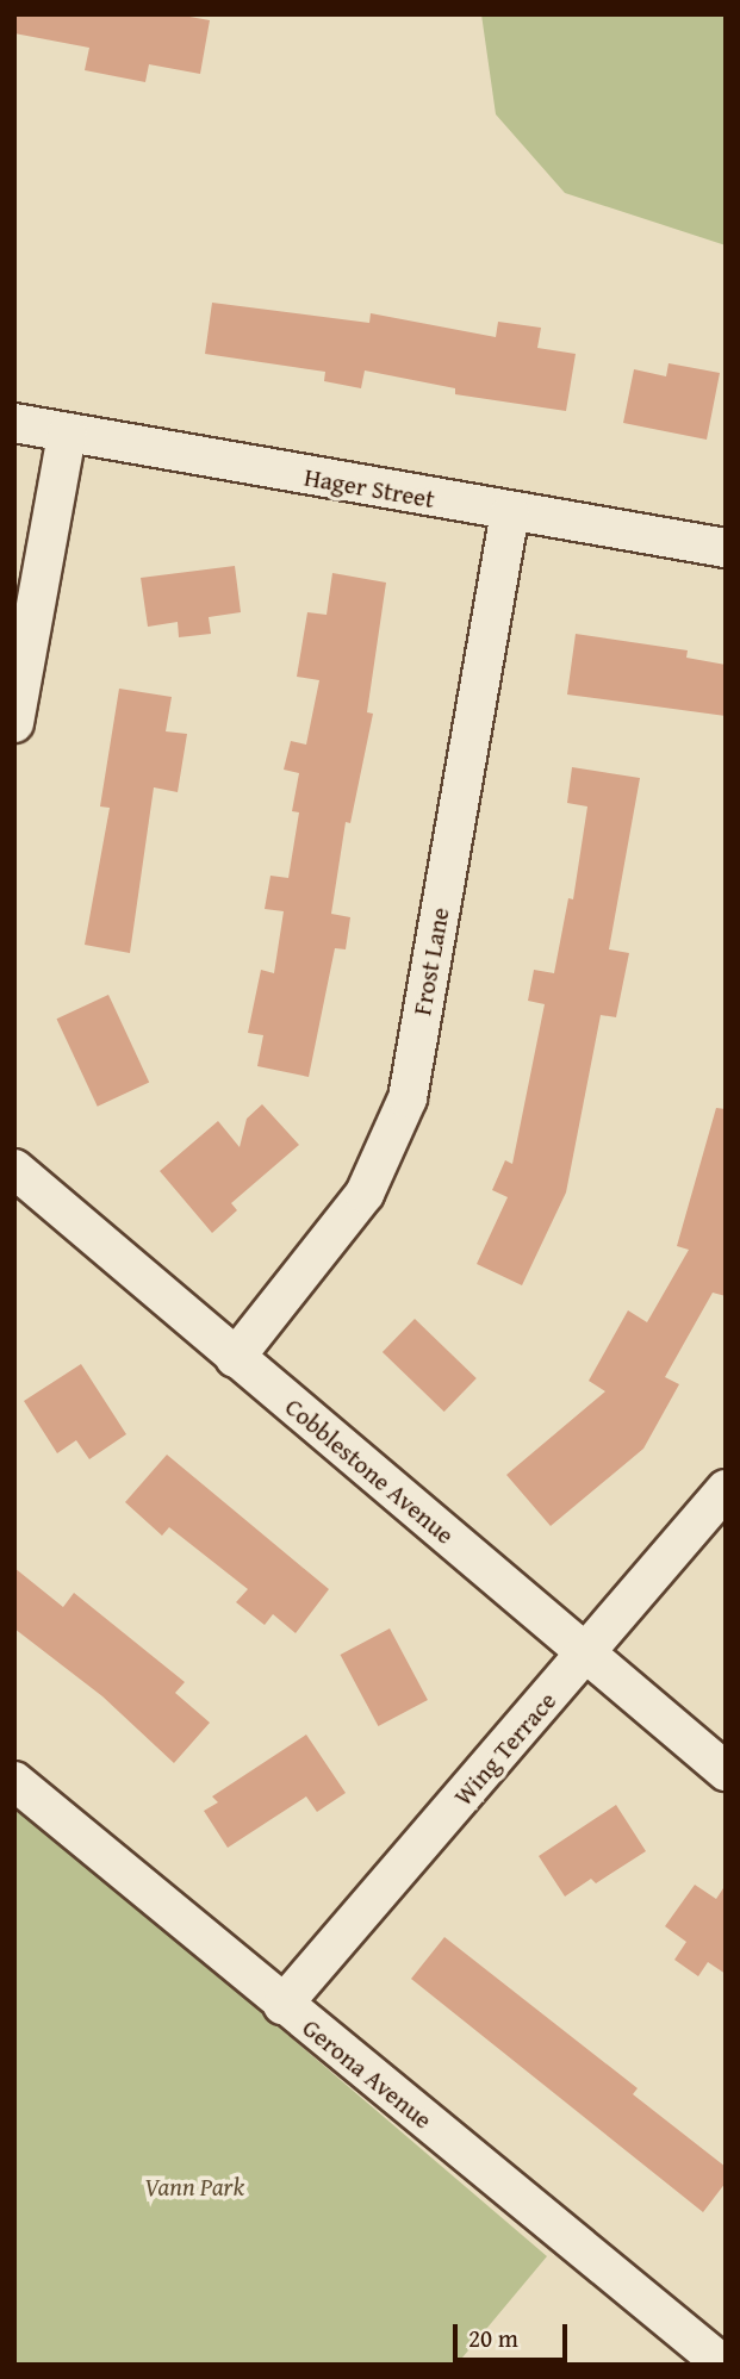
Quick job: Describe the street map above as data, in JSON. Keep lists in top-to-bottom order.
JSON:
{
  "streets": {
    "street": [
      "Hager Street",
      "Frost Lane",
      "Cobblestone Avenue",
      "Wing Terrace",
      "Gerona Avenue"
    ]
  },
  "crossings": [
    ["Hager Street", "Frost Lane"],
    ["Frost Lane", "Cobblestone Avenue"],
    ["Cobblestone Avenue", "Wing Terrace"],
    ["Wing Terrace", "Gerona Avenue"]
  ],
  "parks": ["Vann Park"],
  "scale_bar": "20 m"
}
